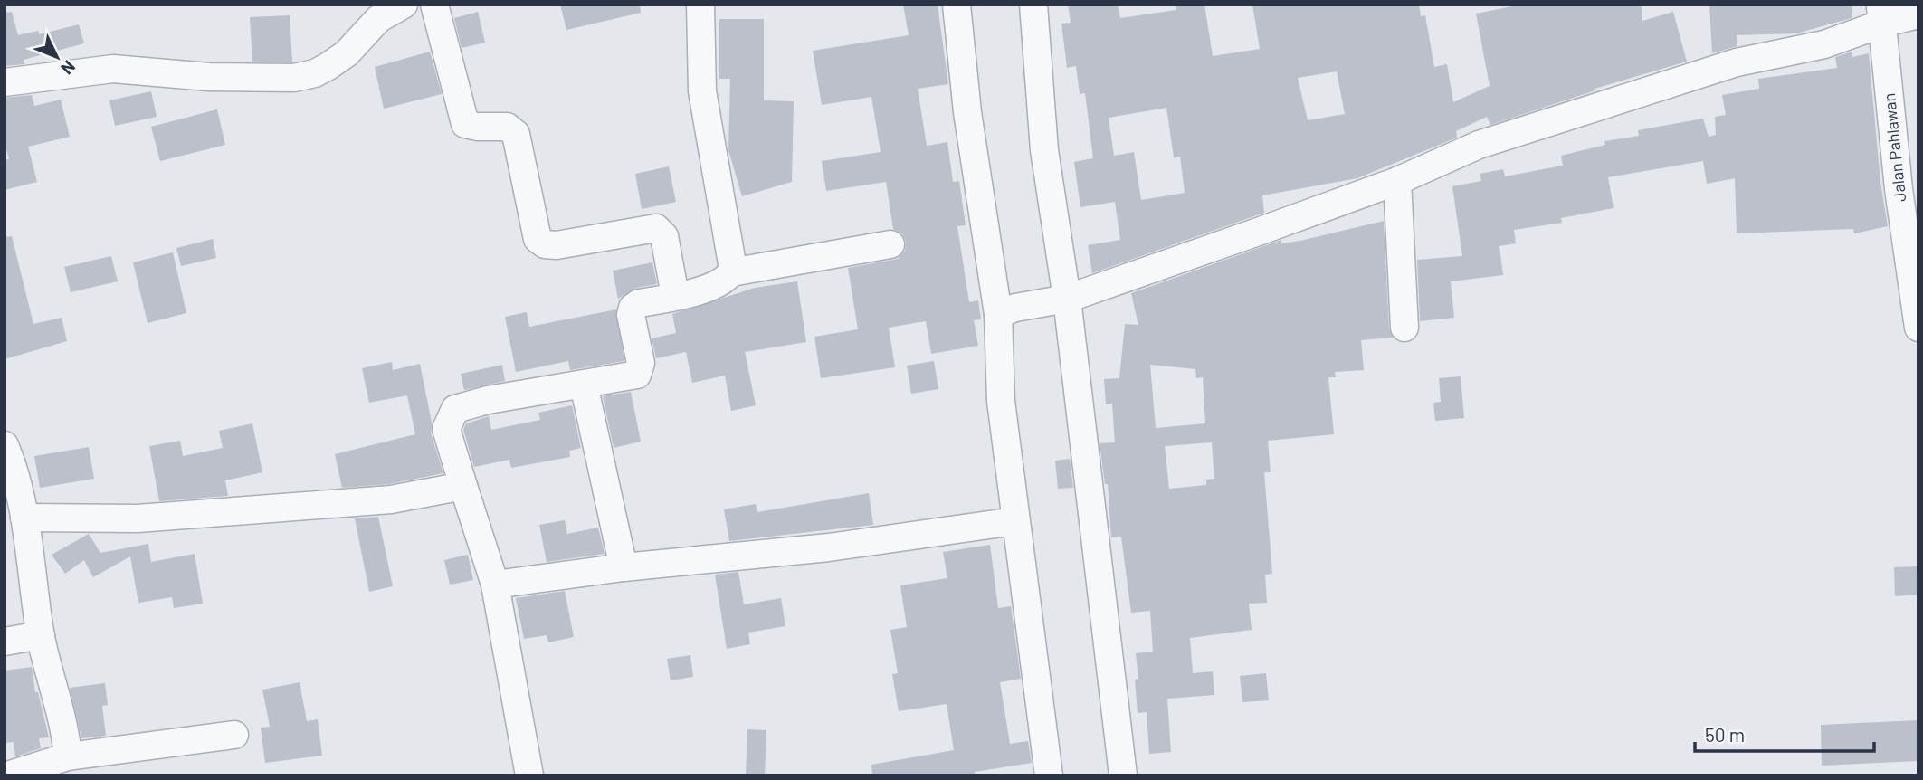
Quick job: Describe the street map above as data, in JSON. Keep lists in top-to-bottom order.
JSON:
{
  "streets": {
    "street": ["Jalan Pahlawan"]
  },
  "scale_bar": "50 m",
  "north": "bottom right"
}
